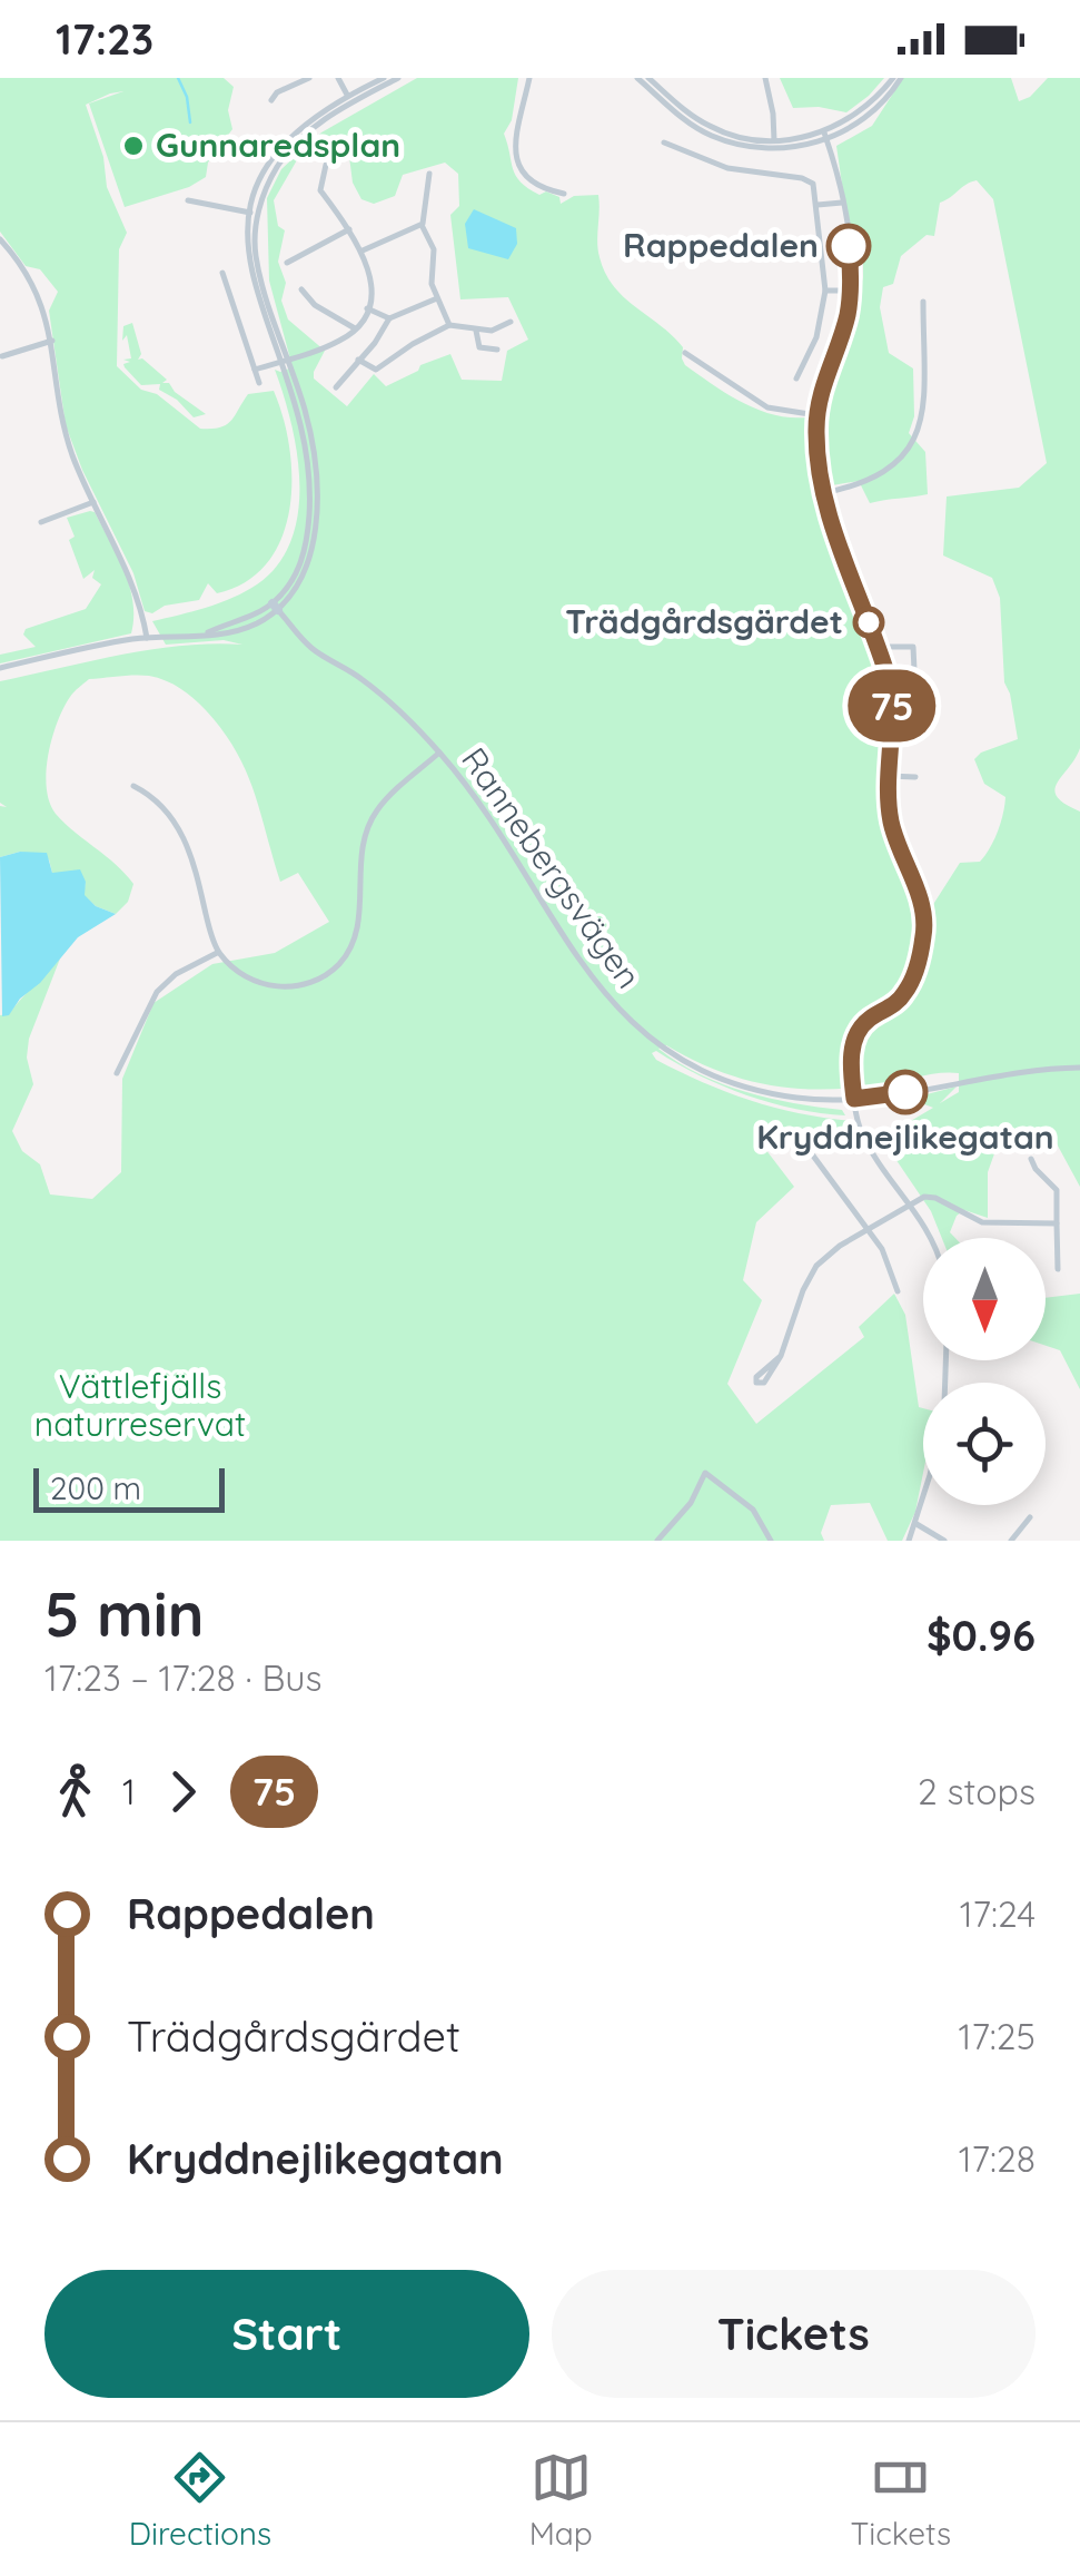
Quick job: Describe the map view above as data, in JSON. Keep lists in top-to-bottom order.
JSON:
{
  "streets": {
    "street": ["Rannebergsvägen"]
  },
  "parks": ["Vättlefjälls naturreservat"],
  "places": [
    "Gunnaredsplan",
    "Rappedalen",
    "Trädgårdsgärdet",
    "Kryddnejlikegatan"
  ],
  "lines": ["bus line 75"],
  "scale_bar": "200 m",
  "north": "bottom",
  "page": {
    "status": "17:23",
    "on_map": "75",
    "scale": "200 m",
    "heading": ["5 min", "17:23 – 17:28 · Bus", "$0.96"],
    "legs": ["1", "75", "2 stops"],
    "list": [
      {
        "name": "Rappedalen",
        "value": "17:24"
      },
      {
        "name": "Trädgårdsgärdet",
        "value": "17:25"
      },
      {
        "name": "Kryddnejlikegatan",
        "value": "17:28"
      }
    ],
    "buttons": ["Start", "Tickets"],
    "tabs": ["Directions", "Map", "Tickets"]
  }
}
